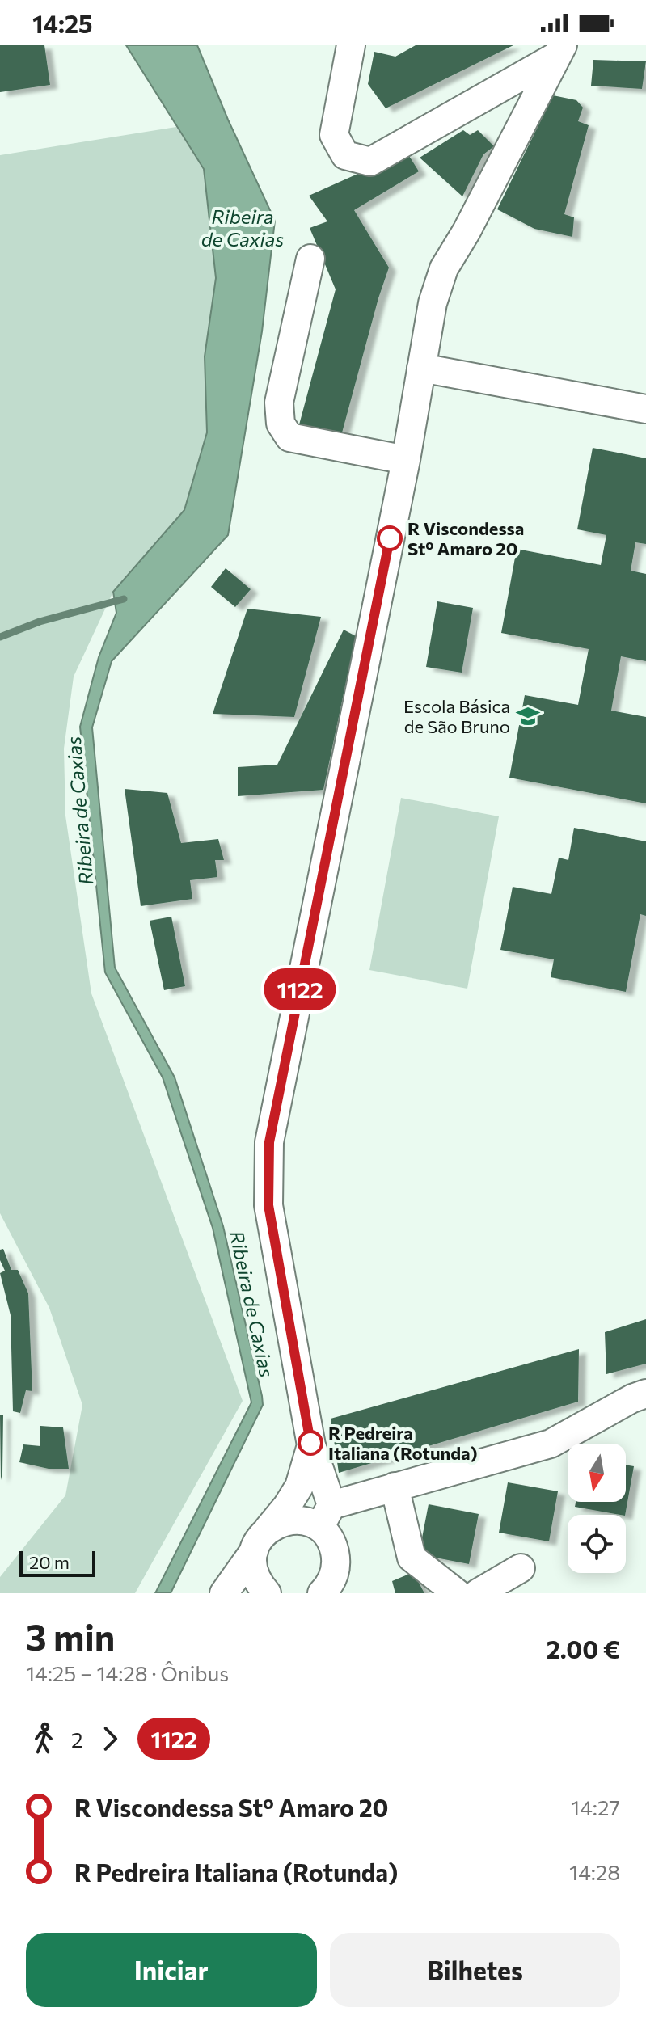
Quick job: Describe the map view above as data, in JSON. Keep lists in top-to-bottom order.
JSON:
{
  "water": ["Ribeira de Caxias"],
  "places": {
    "other": ["R Viscondessa Stº Amaro 20", "R Pedreira Italiana (Rotunda)"],
    "school or university": ["Escola Básica de São Bruno"]
  },
  "lines": ["bus line 1122"],
  "scale_bar": "20 m",
  "north": "bottom",
  "page": {
    "status": "14:25",
    "on_map": "1122",
    "scale": "20 m",
    "heading": ["3 min", "14:25 – 14:28 · Ônibus", "2.00 €"],
    "legs": ["2", "1122"],
    "list": [
      {
        "name": "R Viscondessa Stº Amaro 20",
        "value": "14:27"
      },
      {
        "name": "R Pedreira Italiana (Rotunda)",
        "value": "14:28"
      }
    ],
    "buttons": ["Iniciar", "Bilhetes"]
  }
}
